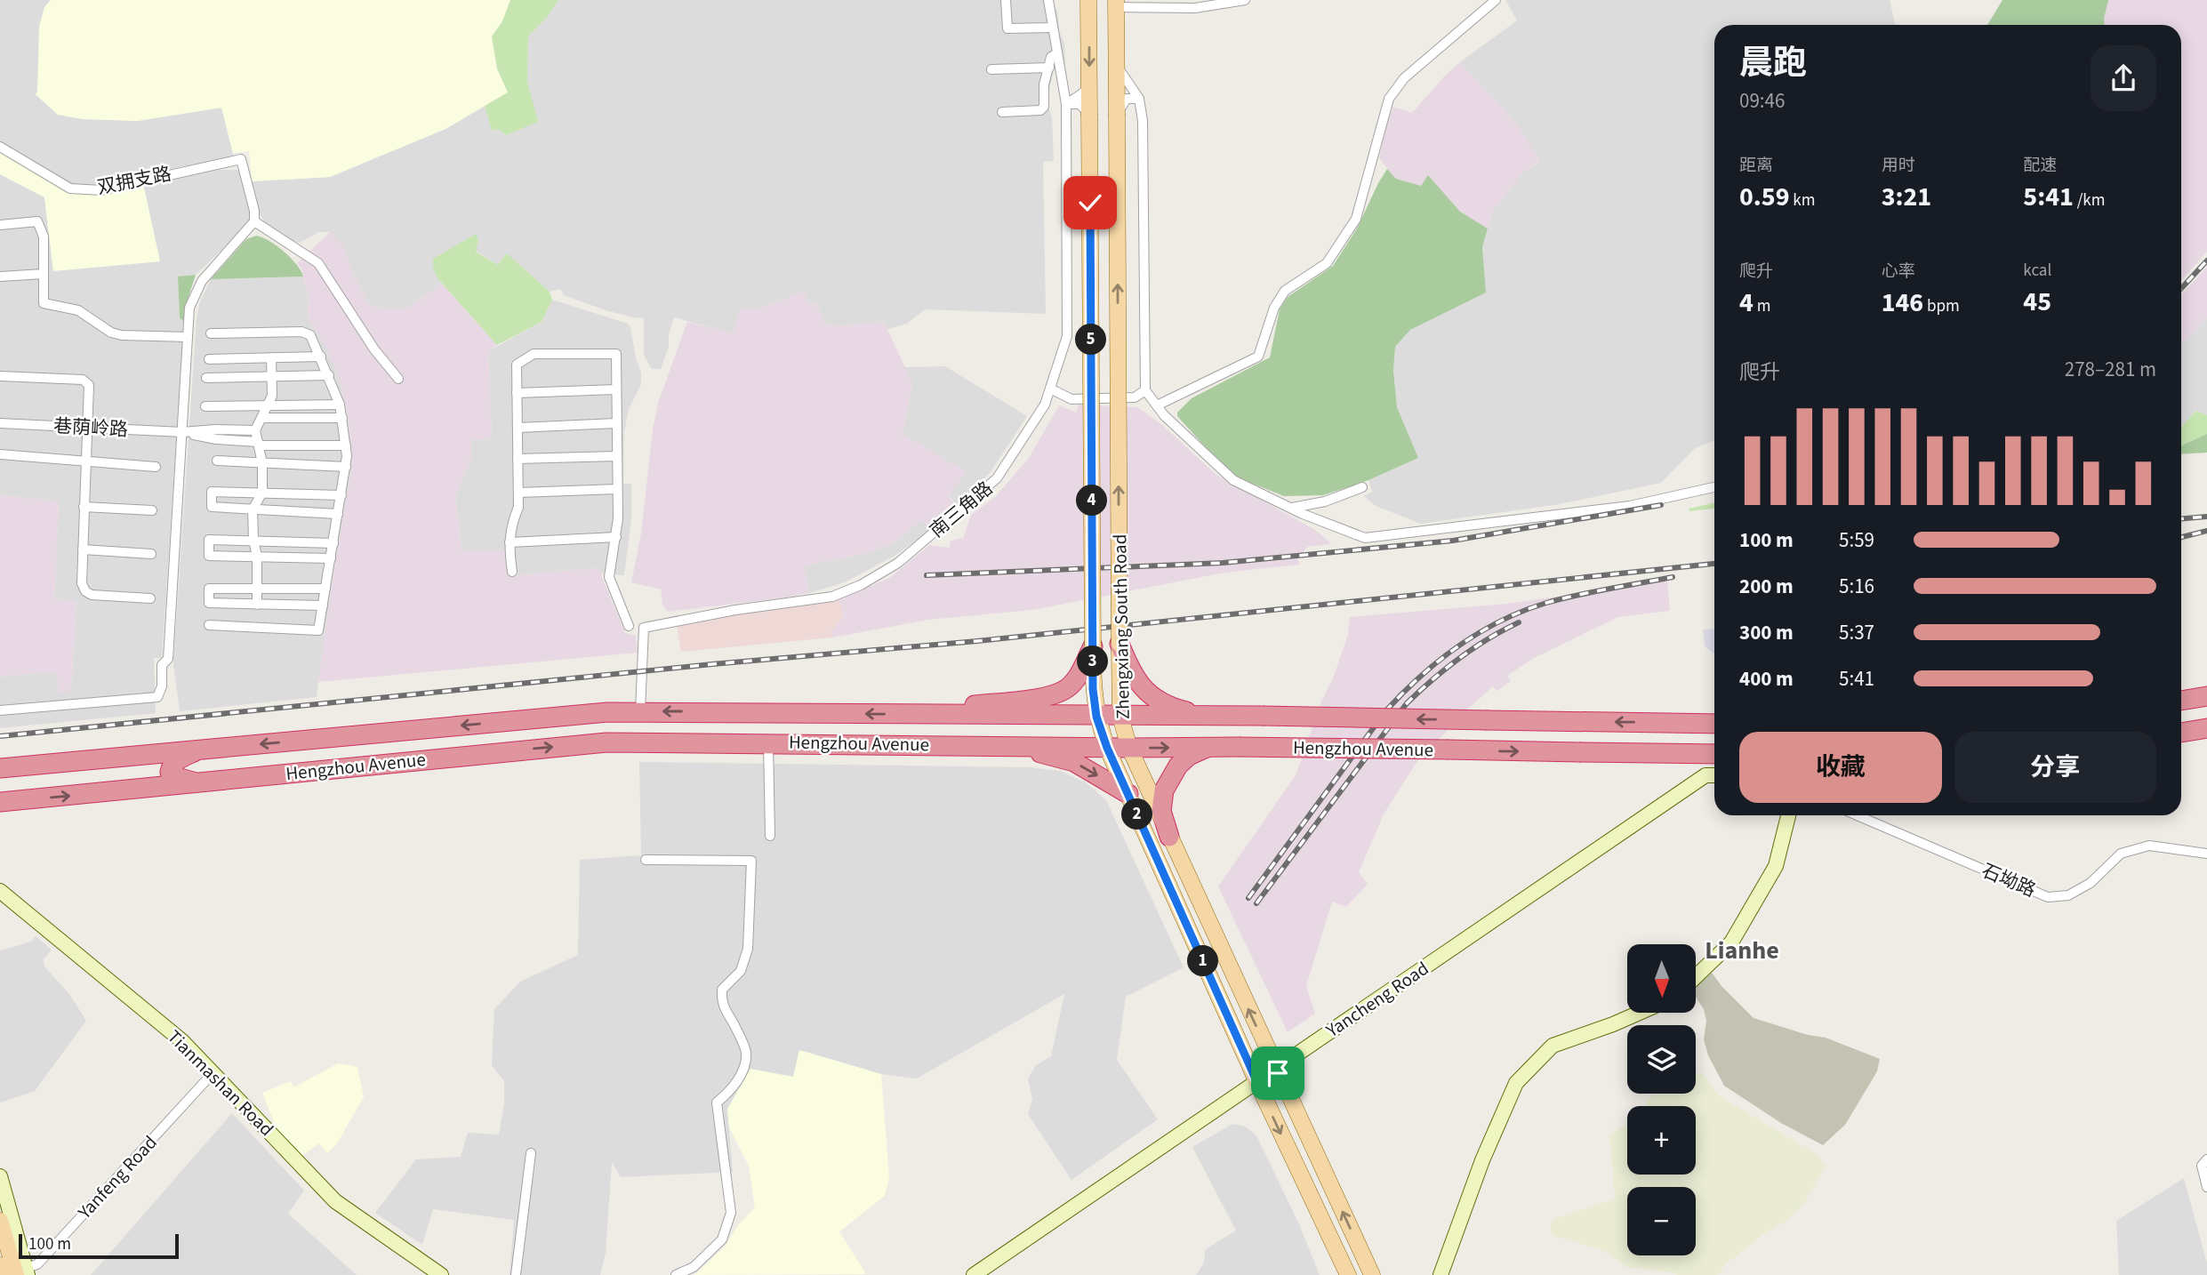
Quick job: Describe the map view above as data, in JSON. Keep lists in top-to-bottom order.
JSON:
{
  "streets": {
    "highway": ["Hengzhou Avenue"],
    "main road": ["Zhengxiang South Road"],
    "street": [
      "双拥支路",
      "巷荫岭路",
      "南三角路",
      "石坳路",
      "Yancheng Road",
      "Tianmashan Road",
      "Yanfeng Road"
    ]
  },
  "crossings": [
    ["南三角路", "Hengzhou Avenue"],
    ["Zhengxiang South Road", "Hengzhou Avenue"],
    ["Zhengxiang South Road", "Yancheng Road"],
    ["Tianmashan Road", "Yanfeng Road"]
  ],
  "districts": ["Lianhe"],
  "scale_bar": "100 m",
  "north": "bottom",
  "page": {
    "heading": ["晨跑", "09:46"],
    "stats": [
      ["距离", "0.59 km"],
      ["用时", "3:21"],
      ["配速", "5:41 /km"],
      ["爬升", "4 m"],
      ["心率", "146 bpm"],
      ["kcal", "45"]
    ],
    "pins": [
      "5",
      "4",
      "3",
      "2",
      "1"
    ],
    "chart": ["爬升", "278–281 m"],
    "list": [
      {
        "name": "100 m",
        "note": "5:59"
      },
      {
        "name": "200 m",
        "note": "5:16"
      },
      {
        "name": "300 m",
        "note": "5:37"
      },
      {
        "name": "400 m",
        "note": "5:41"
      }
    ],
    "buttons": ["收藏", "分享"],
    "map_buttons": ["+", "−"],
    "scale": "100 m"
  }
}
